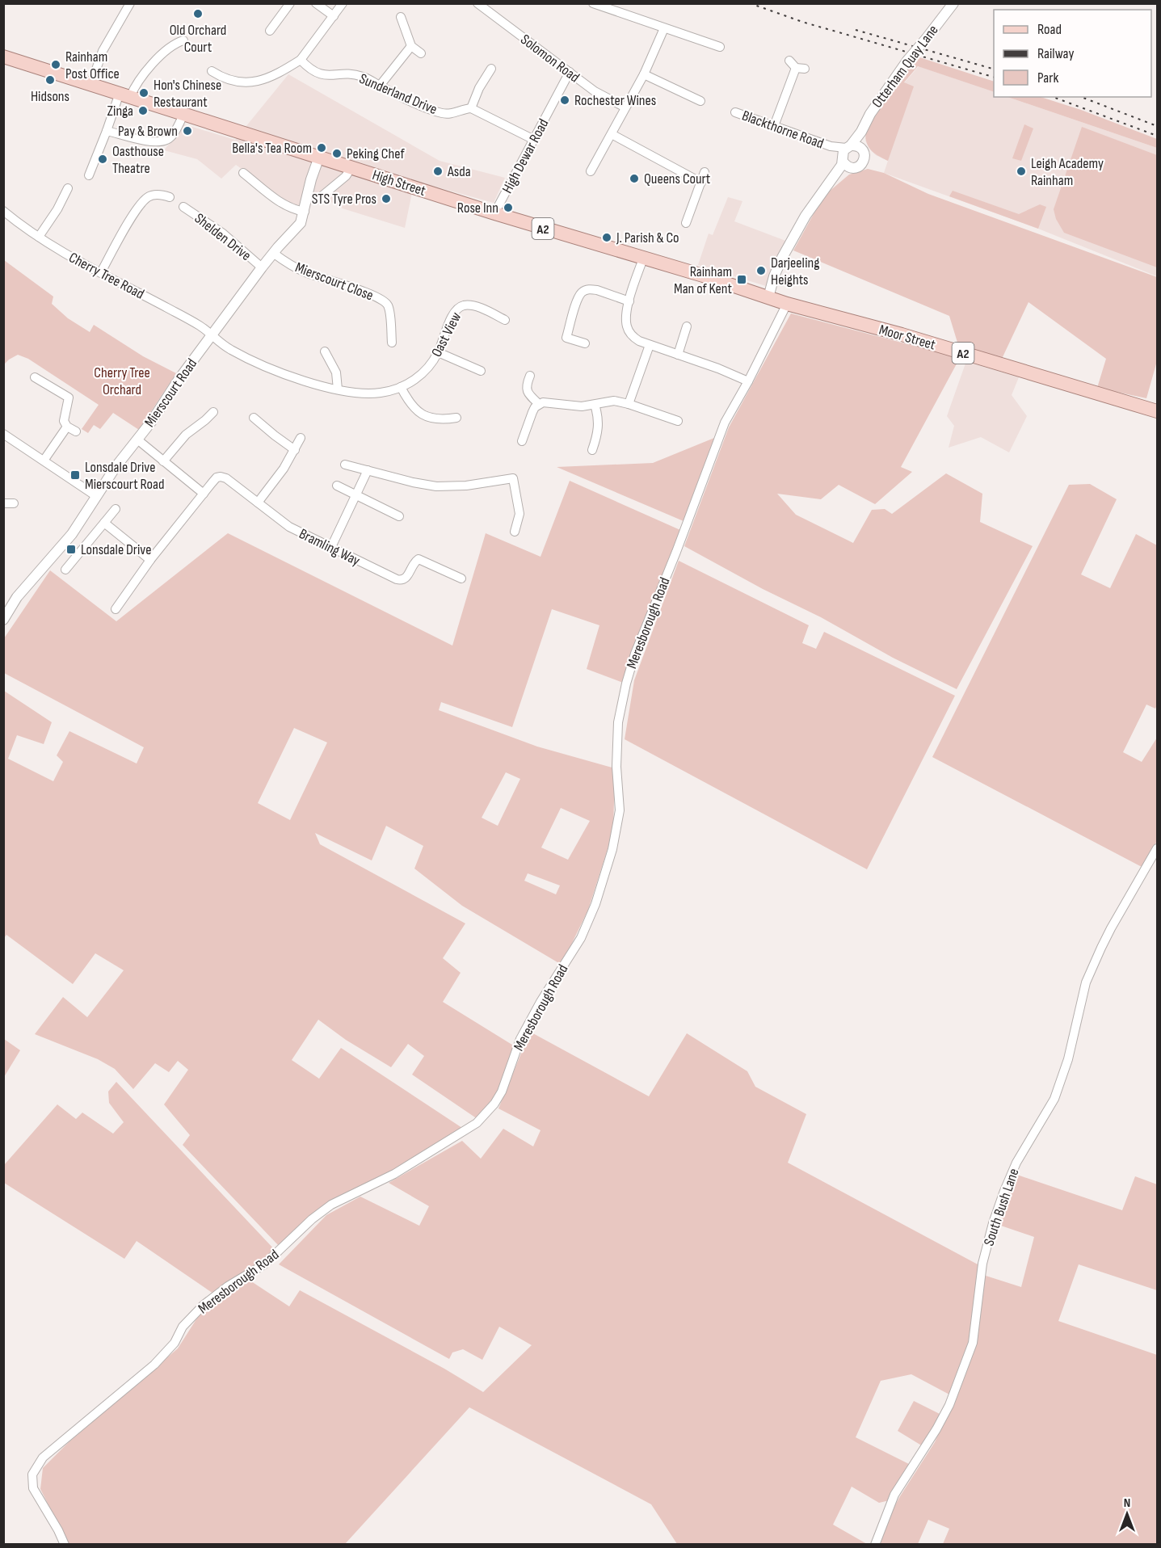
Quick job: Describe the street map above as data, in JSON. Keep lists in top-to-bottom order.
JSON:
{
  "streets": {
    "main road": ["High Street", "A2", "Moor Street"],
    "street": [
      "Solomon Road",
      "Otterham Quay Lane",
      "Sunderland Drive",
      "Blackthorne Road",
      "High Dewar Road",
      "Shelden Drive",
      "Cherry Tree Road",
      "Mierscourt Close",
      "Oast View",
      "Mierscourt Road",
      "Bramling Way",
      "Meresborough Road",
      "South Bush Lane"
    ]
  },
  "crossings": [
    ["Solomon Road", "High Dewar Road"],
    ["Otterham Quay Lane", "Blackthorne Road"],
    ["Otterham Quay Lane", "High Street"],
    ["Otterham Quay Lane", "Moor Street"],
    ["High Dewar Road", "High Street"],
    ["High Street", "Moor Street"],
    ["High Street", "Mierscourt Road"],
    ["Shelden Drive", "Mierscourt Road"],
    ["Cherry Tree Road", "Oast View"],
    ["Cherry Tree Road", "Mierscourt Road"],
    ["Mierscourt Close", "Mierscourt Road"],
    ["Oast View", "Mierscourt Road"],
    ["Moor Street", "Meresborough Road"]
  ],
  "parks": ["Cherry Tree Orchard"],
  "places": {
    "other": [
      "Old Orchard Court",
      "Rainham Post Office",
      "Hidsons",
      "Hon's Chinese Restaurant",
      "Rochester Wines",
      "Zinga",
      "Pay & Brown",
      "Bella's Tea Room",
      "Peking Chef",
      "Oasthouse Theatre",
      "Asda",
      "Leigh Academy Rainham",
      "Queens Court",
      "STS Tyre Pros",
      "Rose Inn",
      "J. Parish & Co",
      "Darjeeling Heights"
    ],
    "transit": ["Rainham Man of Kent", "Lonsdale Drive Mierscourt Road", "Lonsdale Drive"]
  },
  "legend": ["Road", "Railway", "Park"],
  "north": "top"
}
